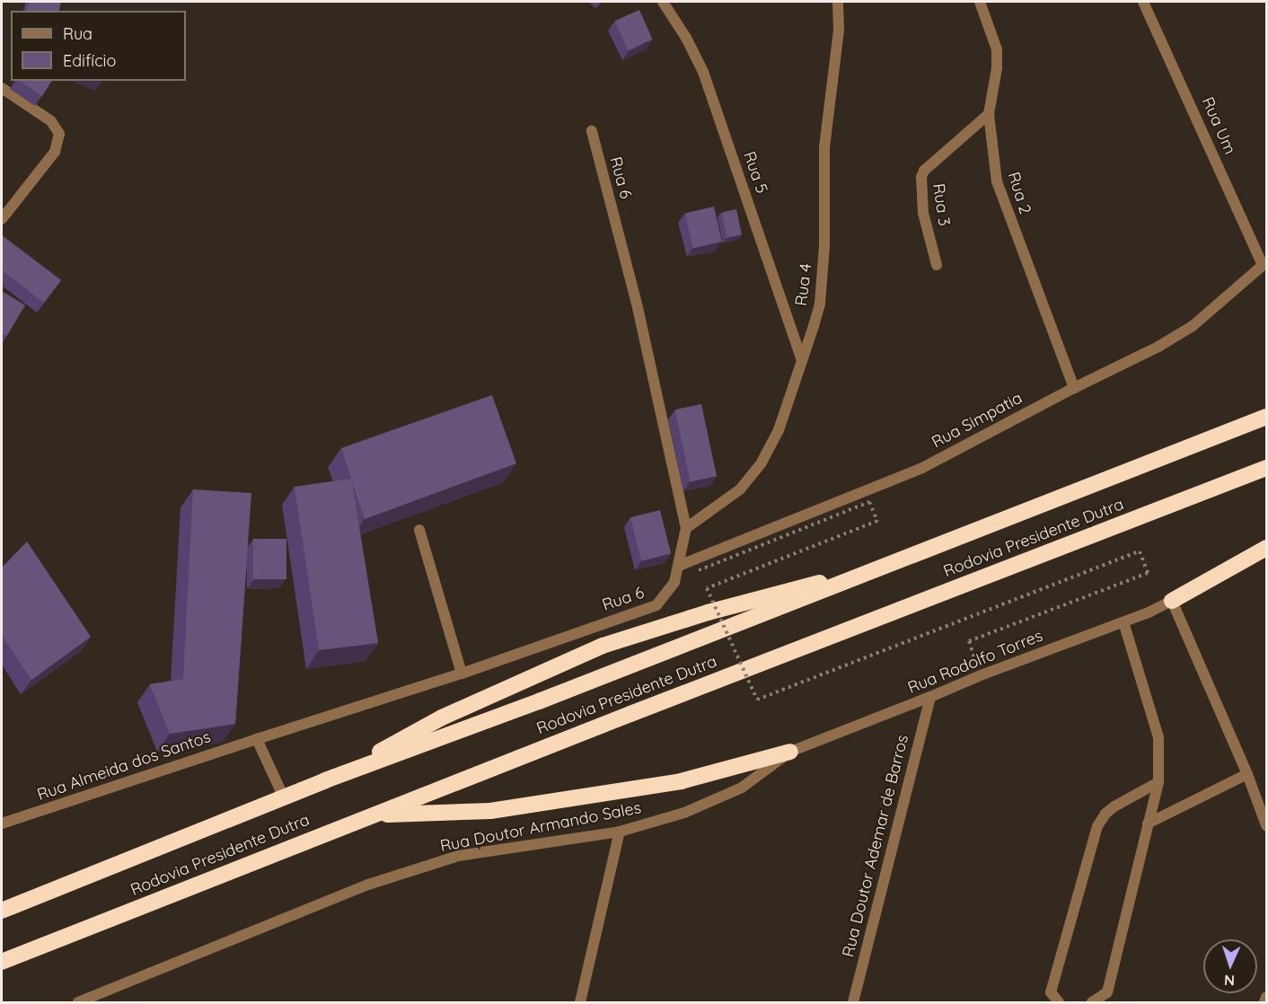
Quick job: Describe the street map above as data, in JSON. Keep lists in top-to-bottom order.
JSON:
{
  "streets": {
    "highway": ["Rodovia Presidente Dutra"],
    "street": [
      "Rua Um",
      "Rua 5",
      "Rua 6",
      "Rua 2",
      "Rua 3",
      "Rua 4",
      "Rua Simpatia",
      "Rua Rodolfo Torres",
      "Rua Almeida dos Santos",
      "Rua Doutor Armando Sales",
      "Rua Doutor Ademar de Barros"
    ]
  },
  "crossings": [
    ["Rua Um", "Rua Simpatia"],
    ["Rua 5", "Rua 4"],
    ["Rua 6", "Rua 4"],
    ["Rua 6", "Rua Simpatia"],
    ["Rua 6", "Rua Almeida dos Santos"],
    ["Rua 2", "Rua 3"],
    ["Rua 2", "Rua Simpatia"],
    ["Rua Rodolfo Torres", "Rua Doutor Armando Sales"],
    ["Rua Rodolfo Torres", "Rua Doutor Ademar de Barros"]
  ],
  "legend": ["Rua", "Edifício"],
  "north": "bottom"
}
